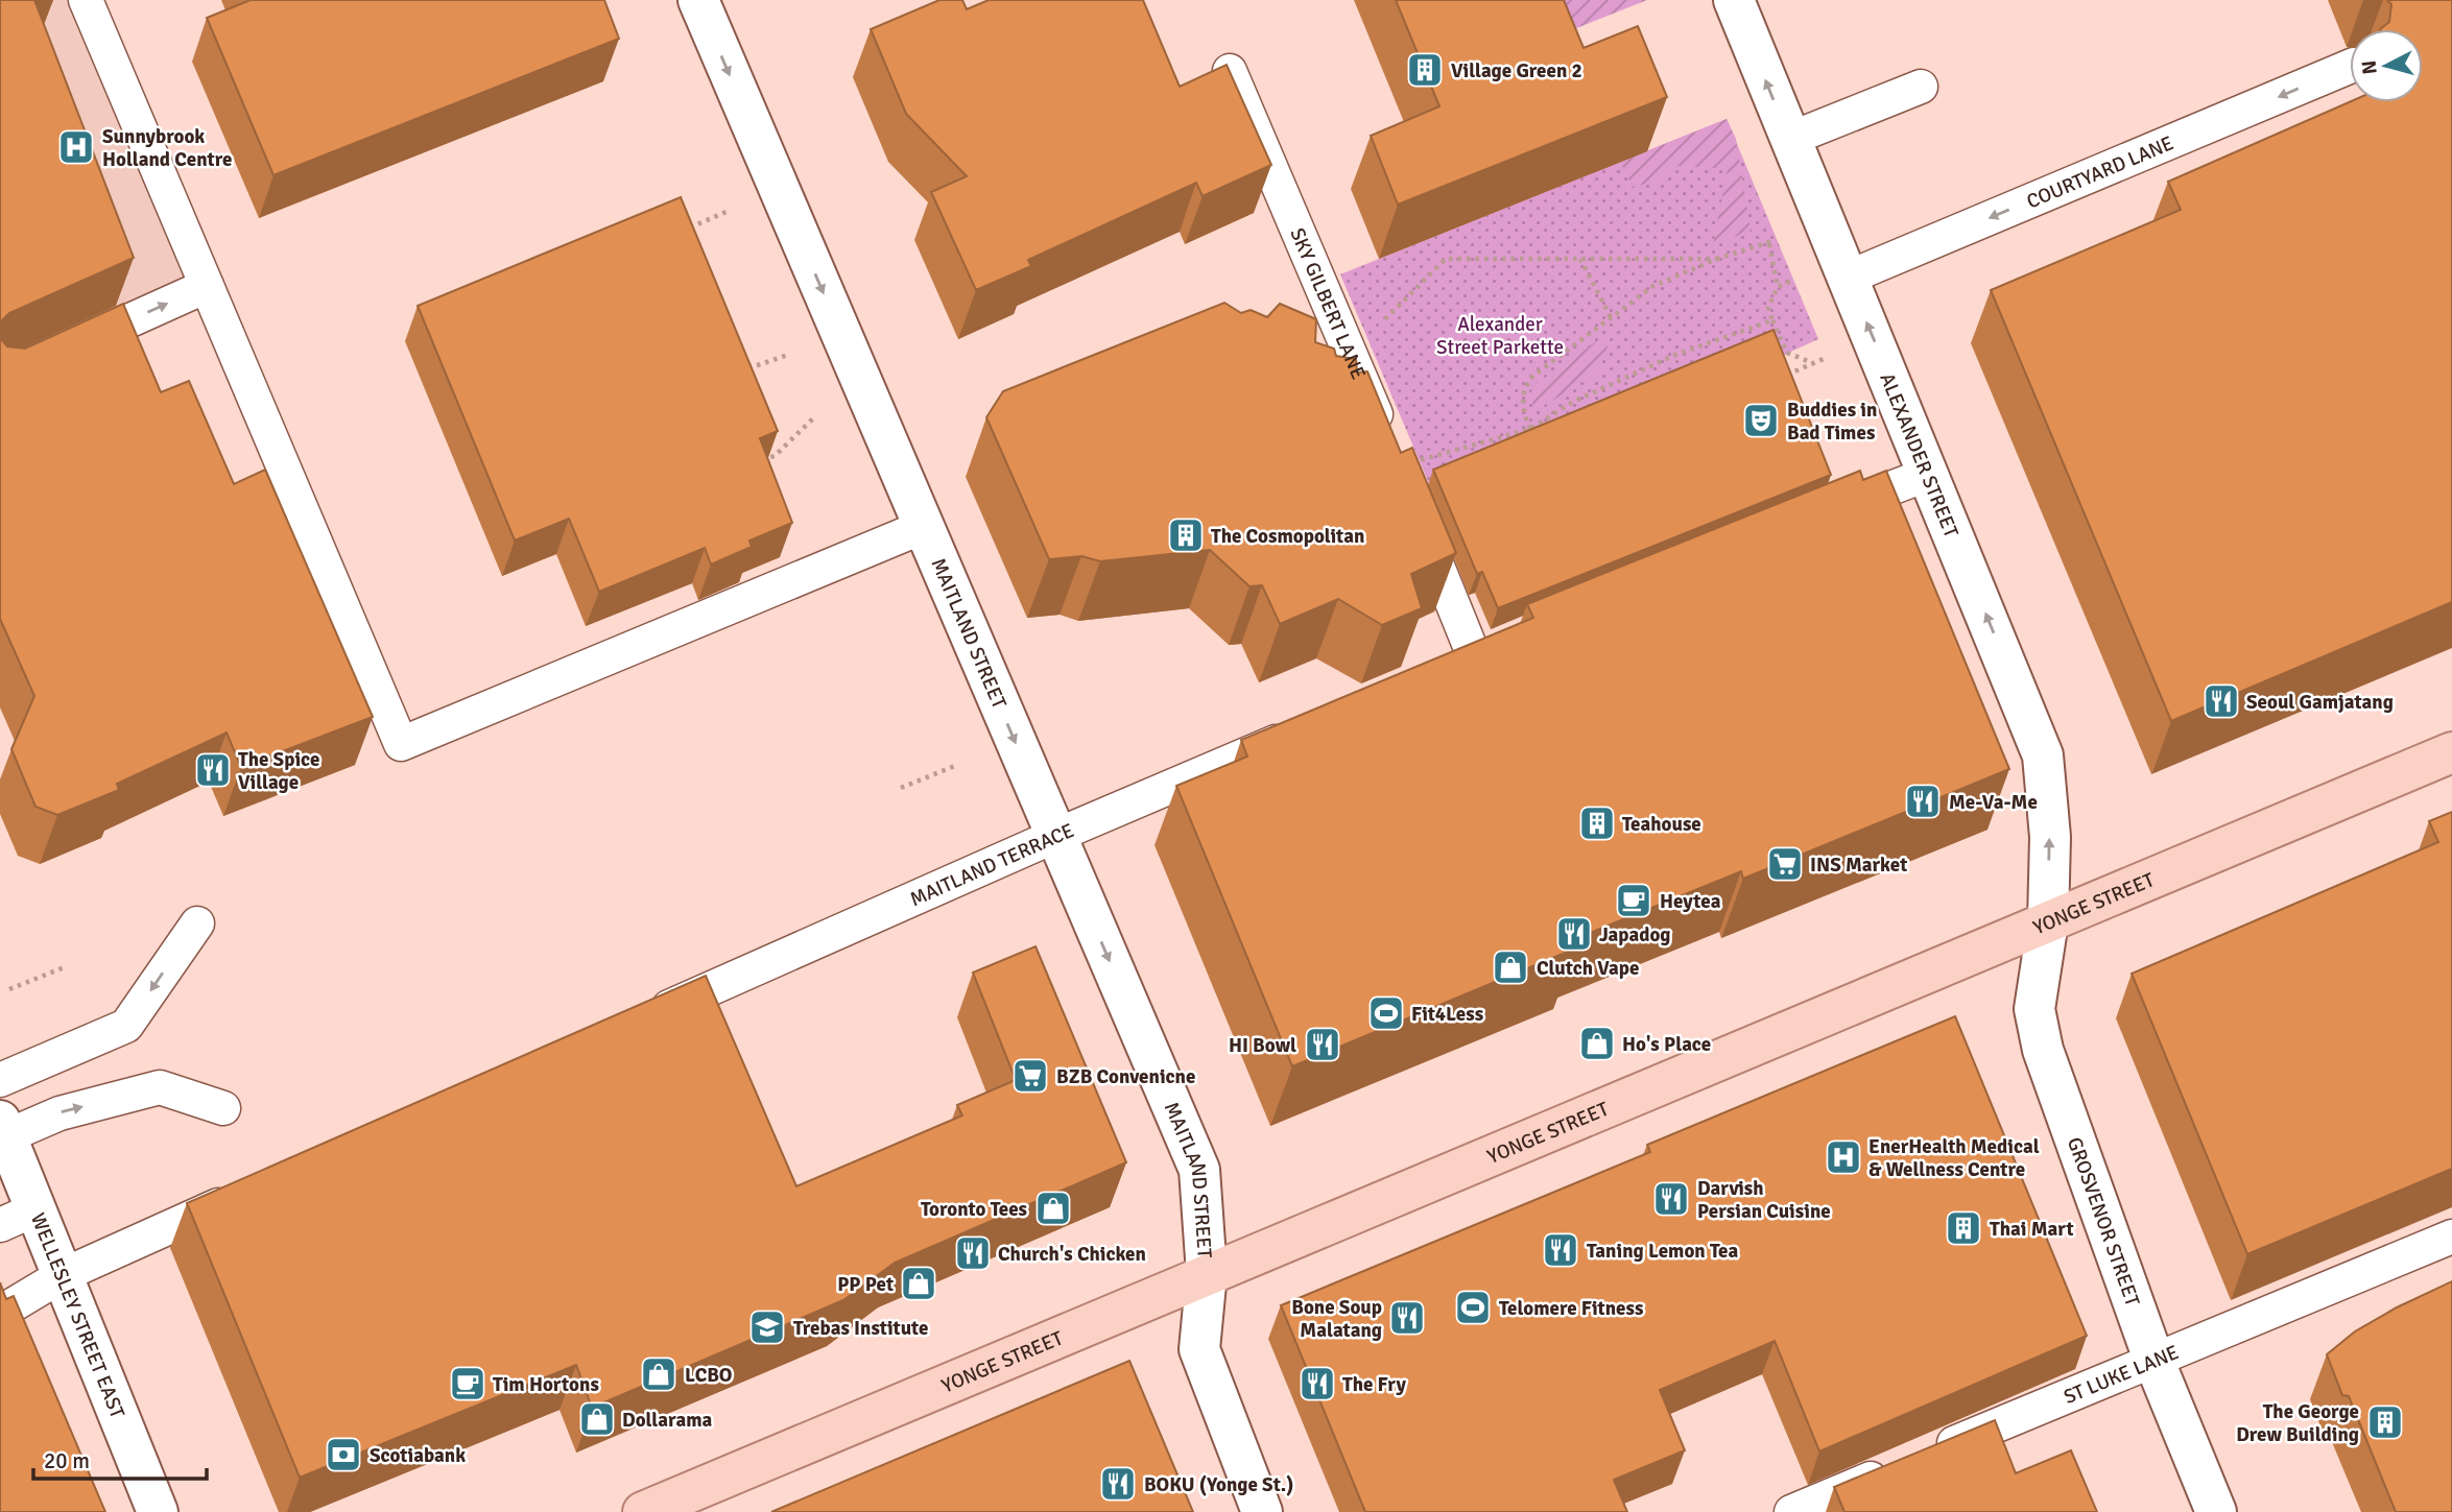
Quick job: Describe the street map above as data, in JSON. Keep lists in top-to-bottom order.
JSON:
{
  "streets": {
    "main road": ["YONGE STREET"],
    "street": [
      "ALEXANDER STREET",
      "MAITLAND STREET",
      "GROSVENOR STREET",
      "WELLESLEY STREET EAST"
    ],
    "lane": [
      "COURTYARD LANE",
      "SKY GILBERT LANE",
      "MAITLAND TERRACE",
      "ST LUKE LANE"
    ]
  },
  "crossings": [
    ["COURTYARD LANE", "ALEXANDER STREET"],
    ["ALEXANDER STREET", "YONGE STREET"],
    ["ALEXANDER STREET", "GROSVENOR STREET"],
    ["MAITLAND STREET", "MAITLAND TERRACE"],
    ["MAITLAND STREET", "YONGE STREET"],
    ["YONGE STREET", "GROSVENOR STREET"],
    ["GROSVENOR STREET", "ST LUKE LANE"]
  ],
  "one_way": ["COURTYARD LANE", "ALEXANDER STREET", "MAITLAND STREET"],
  "parks": ["Alexander Street Parkette"],
  "places": {
    "building": [
      "Village Green 2",
      "The Cosmopolitan",
      "Teahouse",
      "Thai Mart",
      "The George Drew Building"
    ],
    "hospital": ["Sunnybrook Holland Centre", "EnerHealth Medical & Wellness Centre"],
    "theatre": ["Buddies in Bad Times"],
    "restaurant": [
      "Seoul Gamjatang",
      "The Spice Village",
      "Me-Va-Me",
      "Japadog",
      "HI Bowl",
      "Darvish Persian Cuisine",
      "Taning Lemon Tea",
      "Church's Chicken",
      "Bone Soup Malatang",
      "The Fry",
      "BOKU (Yonge St.)"
    ],
    "supermarket": ["INS Market", "BZB Convenicne"],
    "cafe": ["Heytea", "Tim Hortons"],
    "shop": [
      "Clutch Vape",
      "Ho's Place",
      "Toronto Tees",
      "PP Pet",
      "LCBO",
      "Dollarama"
    ],
    "sports": ["Fit4Less", "Telomere Fitness"],
    "school or university": ["Trebas Institute"],
    "bank": ["Scotiabank"]
  },
  "scale_bar": "20 m",
  "north": "left"
}
